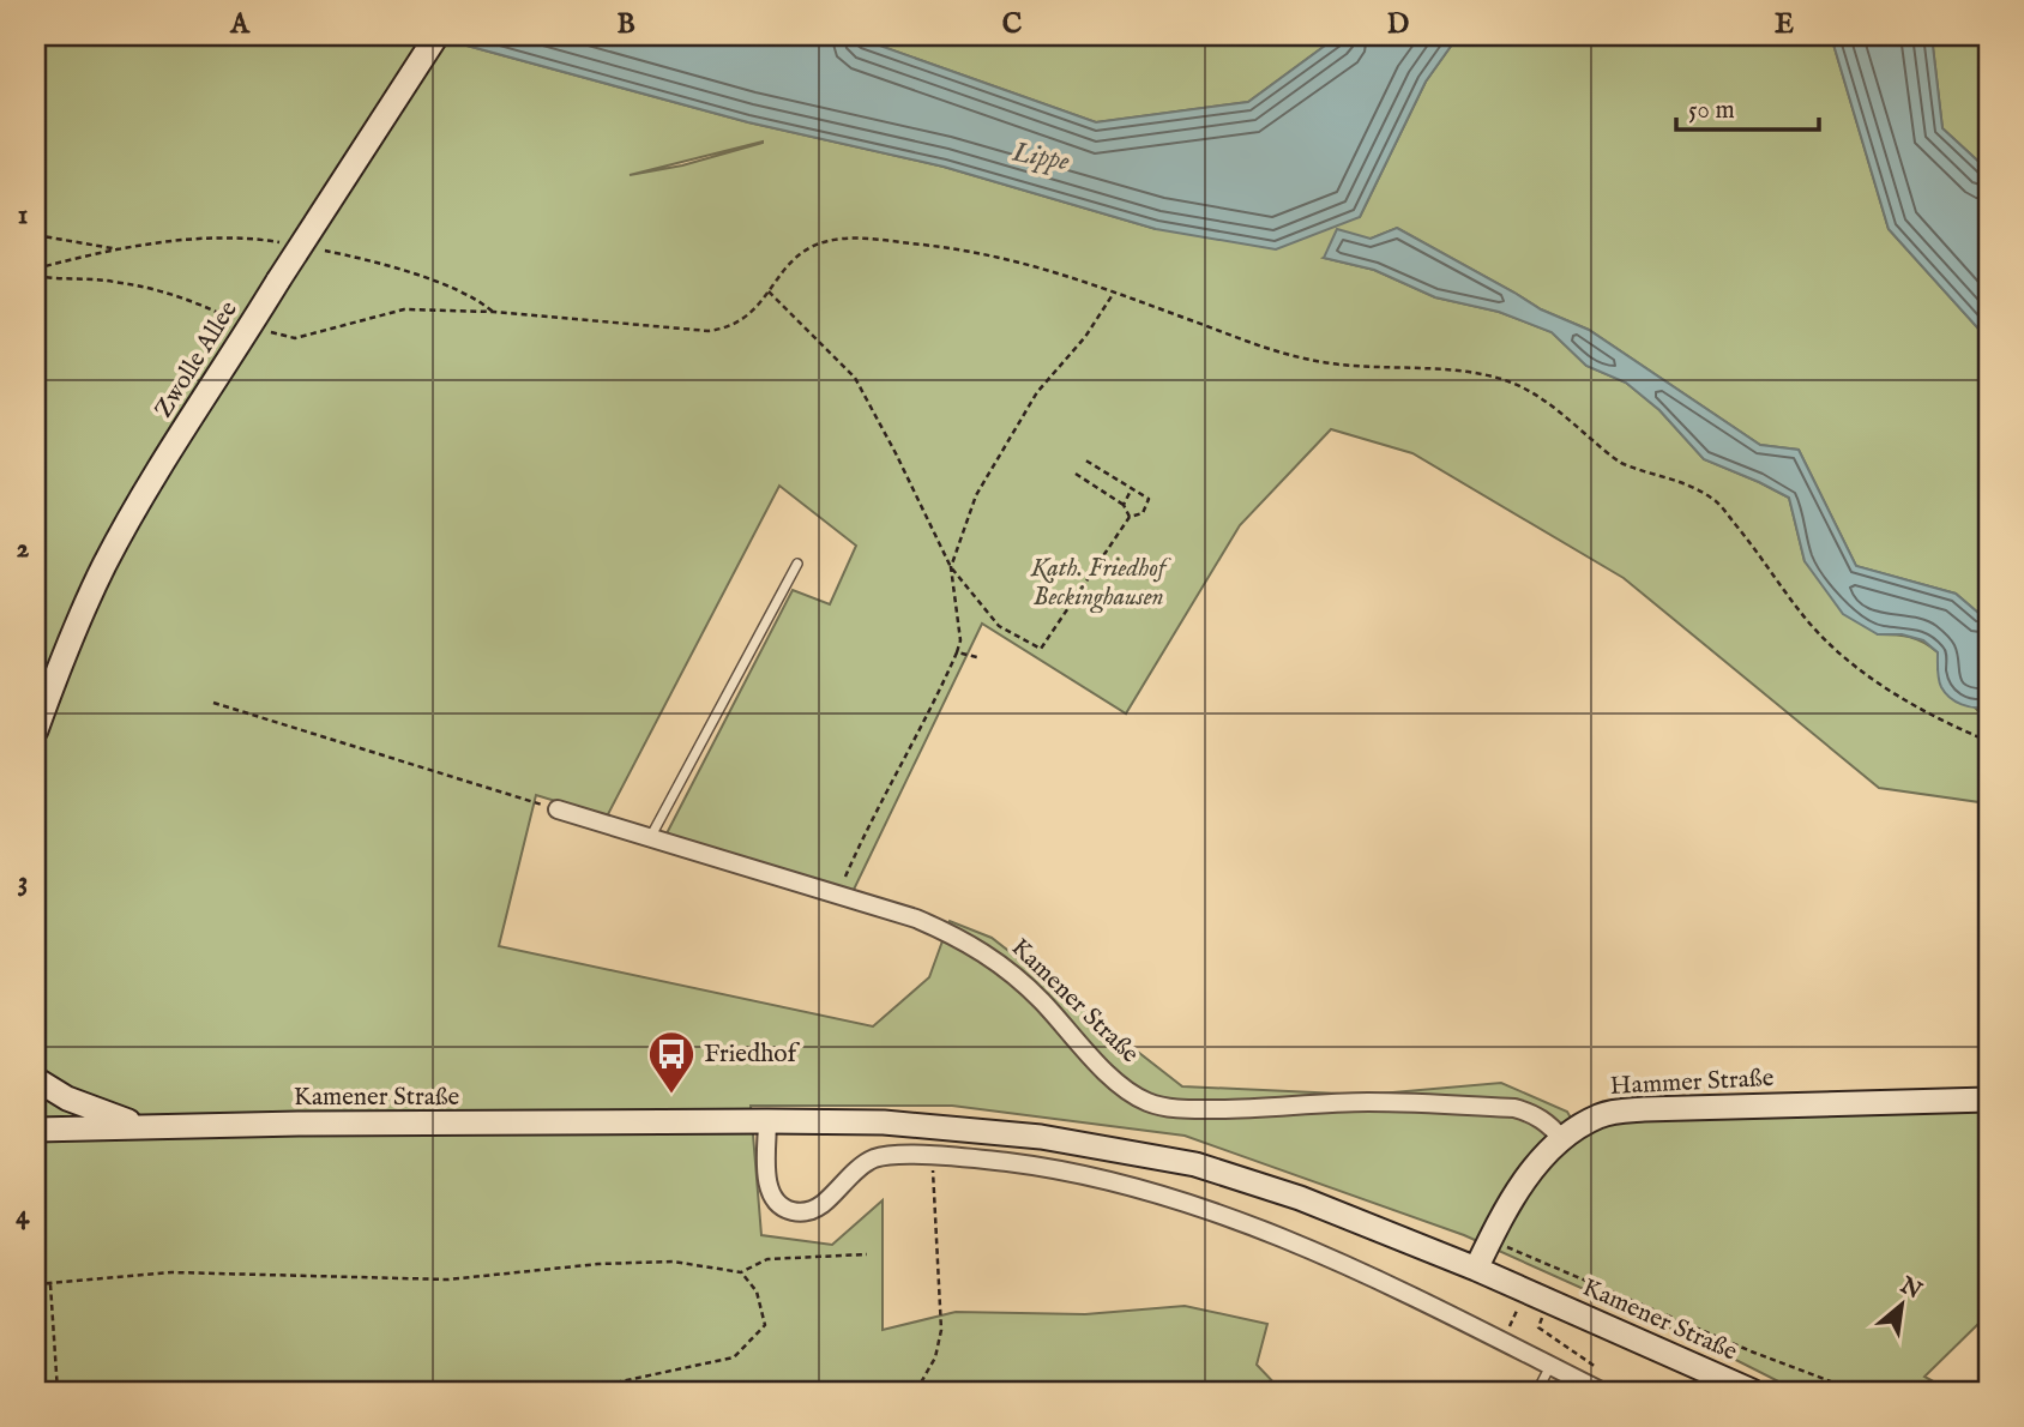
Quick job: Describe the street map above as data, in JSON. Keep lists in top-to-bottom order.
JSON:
{
  "streets": {
    "main road": ["Zwolle Allee", "Kamener Straße", "Hammer Straße"]
  },
  "crossings": [
    ["Kamener Straße", "Hammer Straße"]
  ],
  "water": ["Lippe"],
  "parks": ["Kath. Friedhof Beckinghausen"],
  "places": {
    "bus stop": ["Friedhof"]
  },
  "scale_bar": "50 m",
  "north": "top right",
  "grid": {
    "columns": [
      "A",
      "B",
      "C",
      "D",
      "E"
    ],
    "rows": [
      "1",
      "2",
      "3",
      "4"
    ]
  }
}
